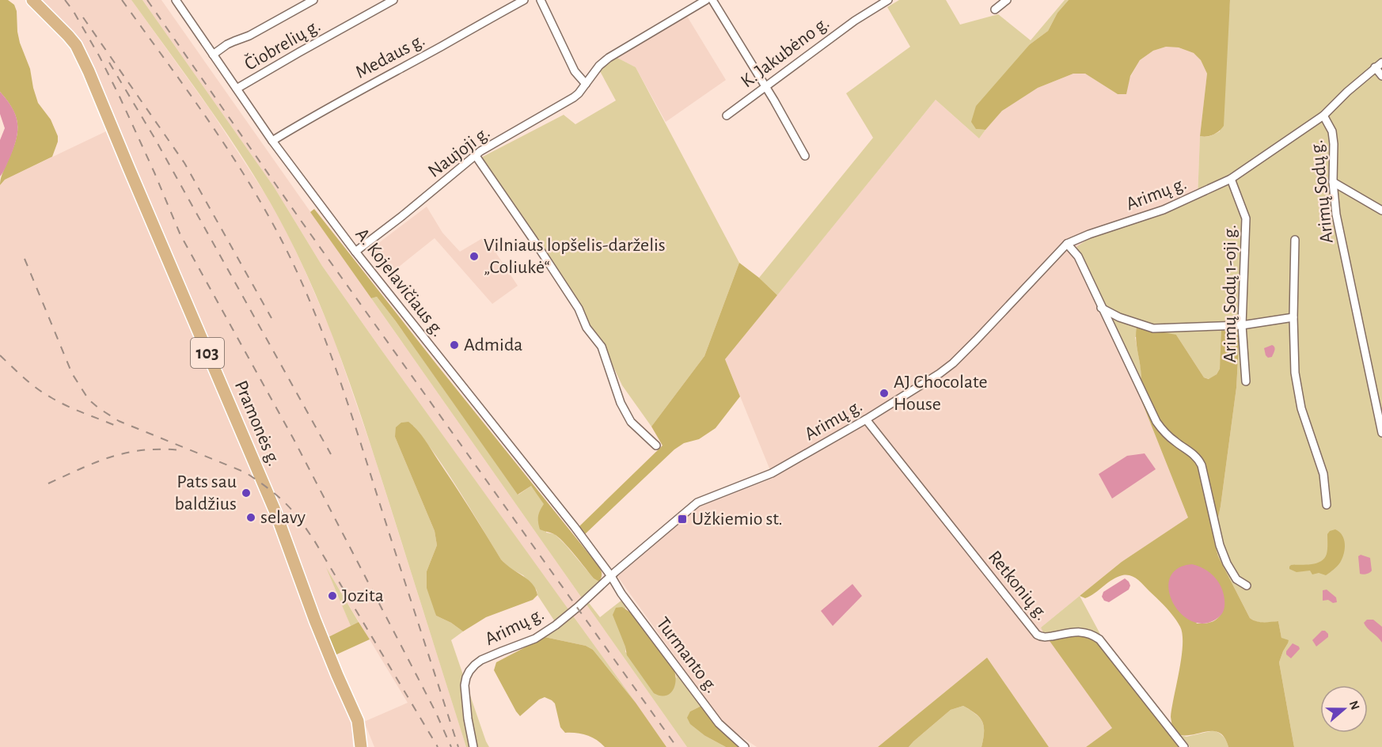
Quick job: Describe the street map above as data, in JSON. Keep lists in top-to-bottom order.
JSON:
{
  "streets": {
    "main road": ["103", "Pramonės g."],
    "street": [
      "Čiobrelių g.",
      "K. Jakubėno g.",
      "Medaus g.",
      "Naujoji g.",
      "Arimų Sodų g.",
      "Arimų g.",
      "A. Kojelavičiaus g.",
      "Arimų Sodų 1-oji g.",
      "Retkonių g.",
      "Turmanto g."
    ]
  },
  "crossings": [
    ["Čiobrelių g.", "A. Kojelavičiaus g."],
    ["Medaus g.", "A. Kojelavičiaus g."],
    ["Naujoji g.", "A. Kojelavičiaus g."],
    ["Arimų Sodų g.", "Arimų g."],
    ["Arimų g.", "A. Kojelavičiaus g."],
    ["Arimų g.", "Arimų Sodų 1-oji g."],
    ["Arimų g.", "Retkonių g."],
    ["Arimų g.", "Turmanto g."],
    ["A. Kojelavičiaus g.", "Turmanto g."]
  ],
  "places": {
    "other": [
      "Vilniaus lopšelis-darželis „Coliukė“",
      "Admida",
      "AJ Chocolate House",
      "Pats sau baldžius",
      "selavy",
      "Jozita"
    ],
    "transit": ["Užkiemio st."]
  },
  "north": "right"
}
